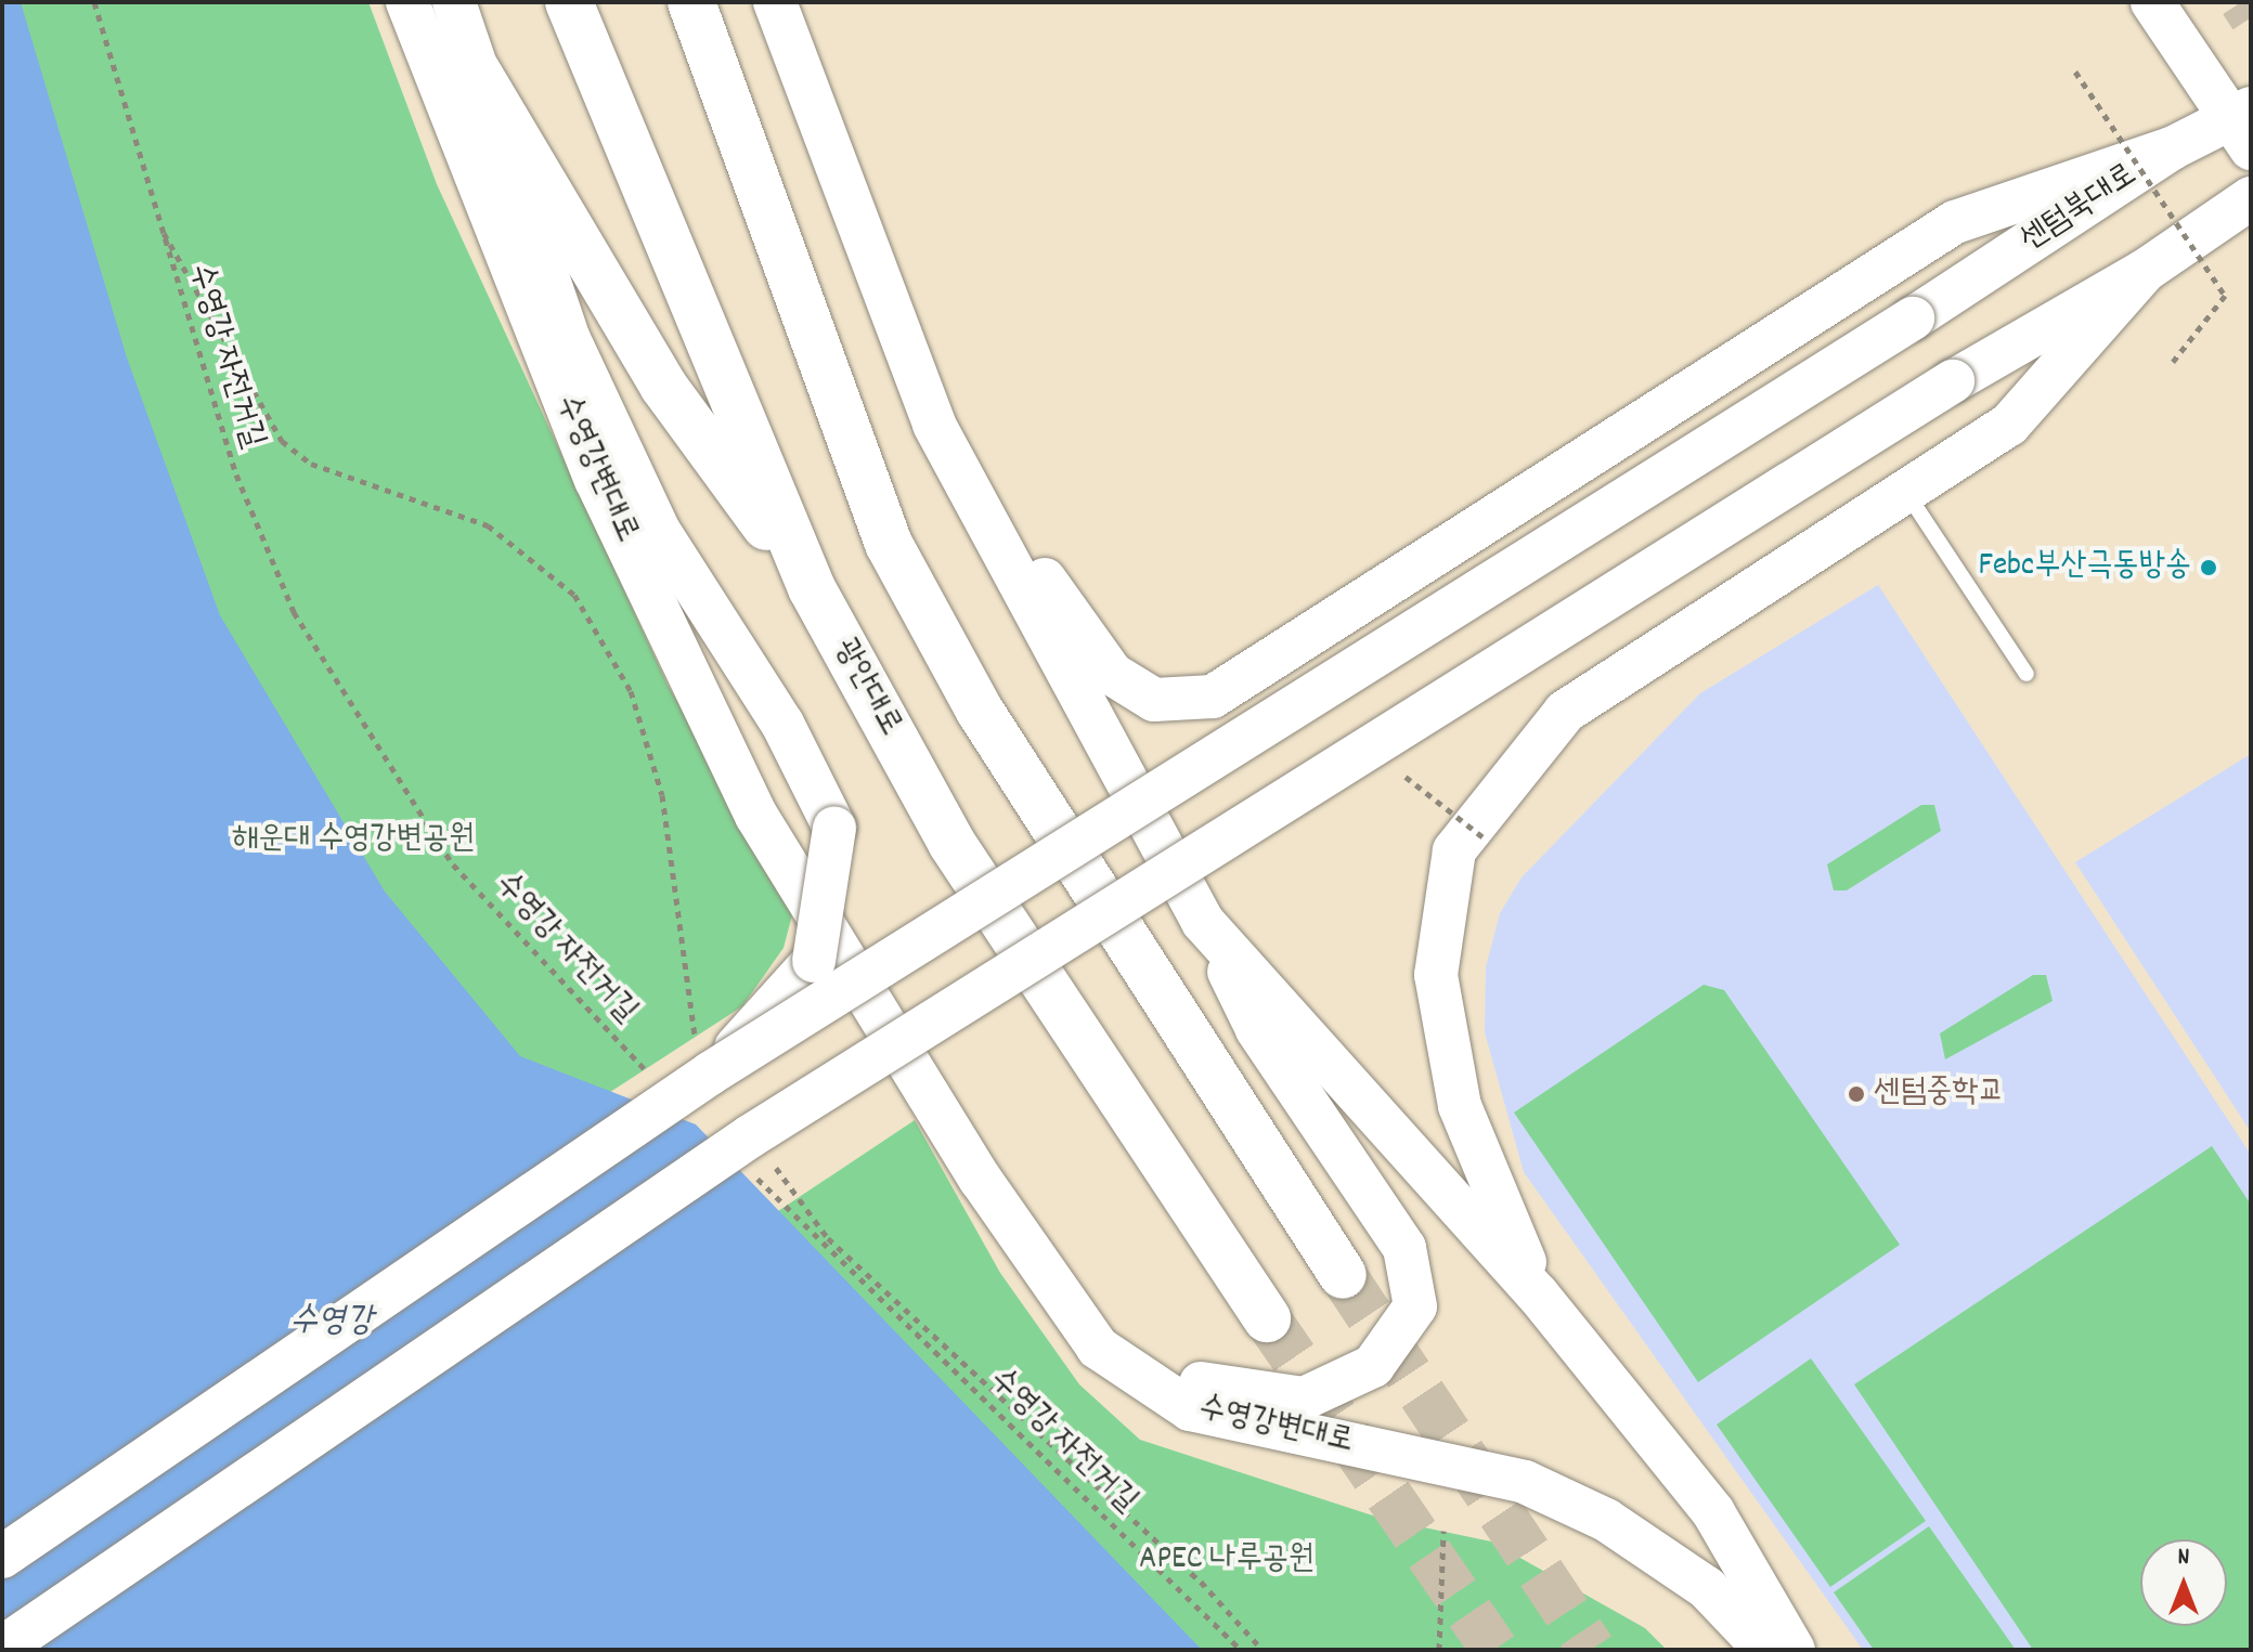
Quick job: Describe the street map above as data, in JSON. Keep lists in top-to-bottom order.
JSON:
{
  "streets": {
    "highway": ["광안대로"],
    "main road": ["센텀북대로", "수영강변대로"],
    "path": ["수영강 자전거길"]
  },
  "water": ["수영강"],
  "parks": ["해운대 수영강변공원", "APEC 나루공원"],
  "places": ["Febc부산극동방송", "센텀중학교"],
  "north": "top"
}
